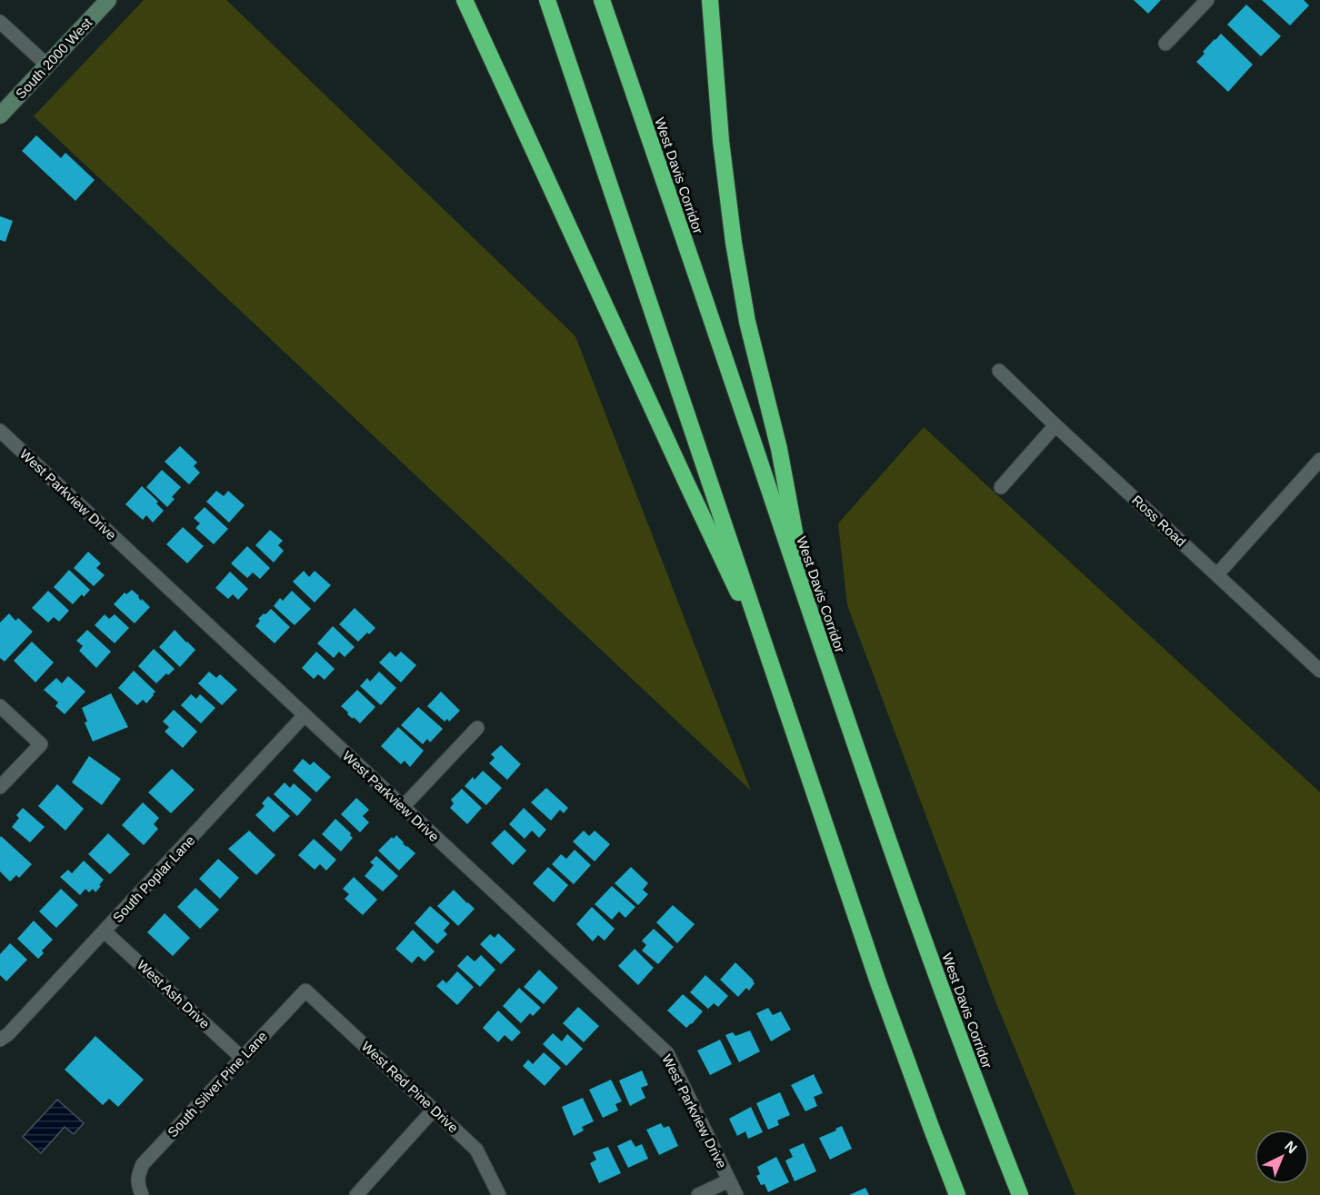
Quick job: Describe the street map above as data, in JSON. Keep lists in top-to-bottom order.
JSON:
{
  "streets": {
    "highway": ["West Davis Corridor"],
    "street": [
      "South 2000 West",
      "West Parkview Drive",
      "Ross Road",
      "South Poplar Lane",
      "West Ash Drive",
      "South Silver Pine Lane",
      "West Red Pine Drive"
    ]
  },
  "crossings": [
    ["West Parkview Drive", "South Poplar Lane"],
    ["South Poplar Lane", "West Ash Drive"],
    ["West Ash Drive", "South Silver Pine Lane"],
    ["South Silver Pine Lane", "West Red Pine Drive"]
  ],
  "north": "top right"
}
